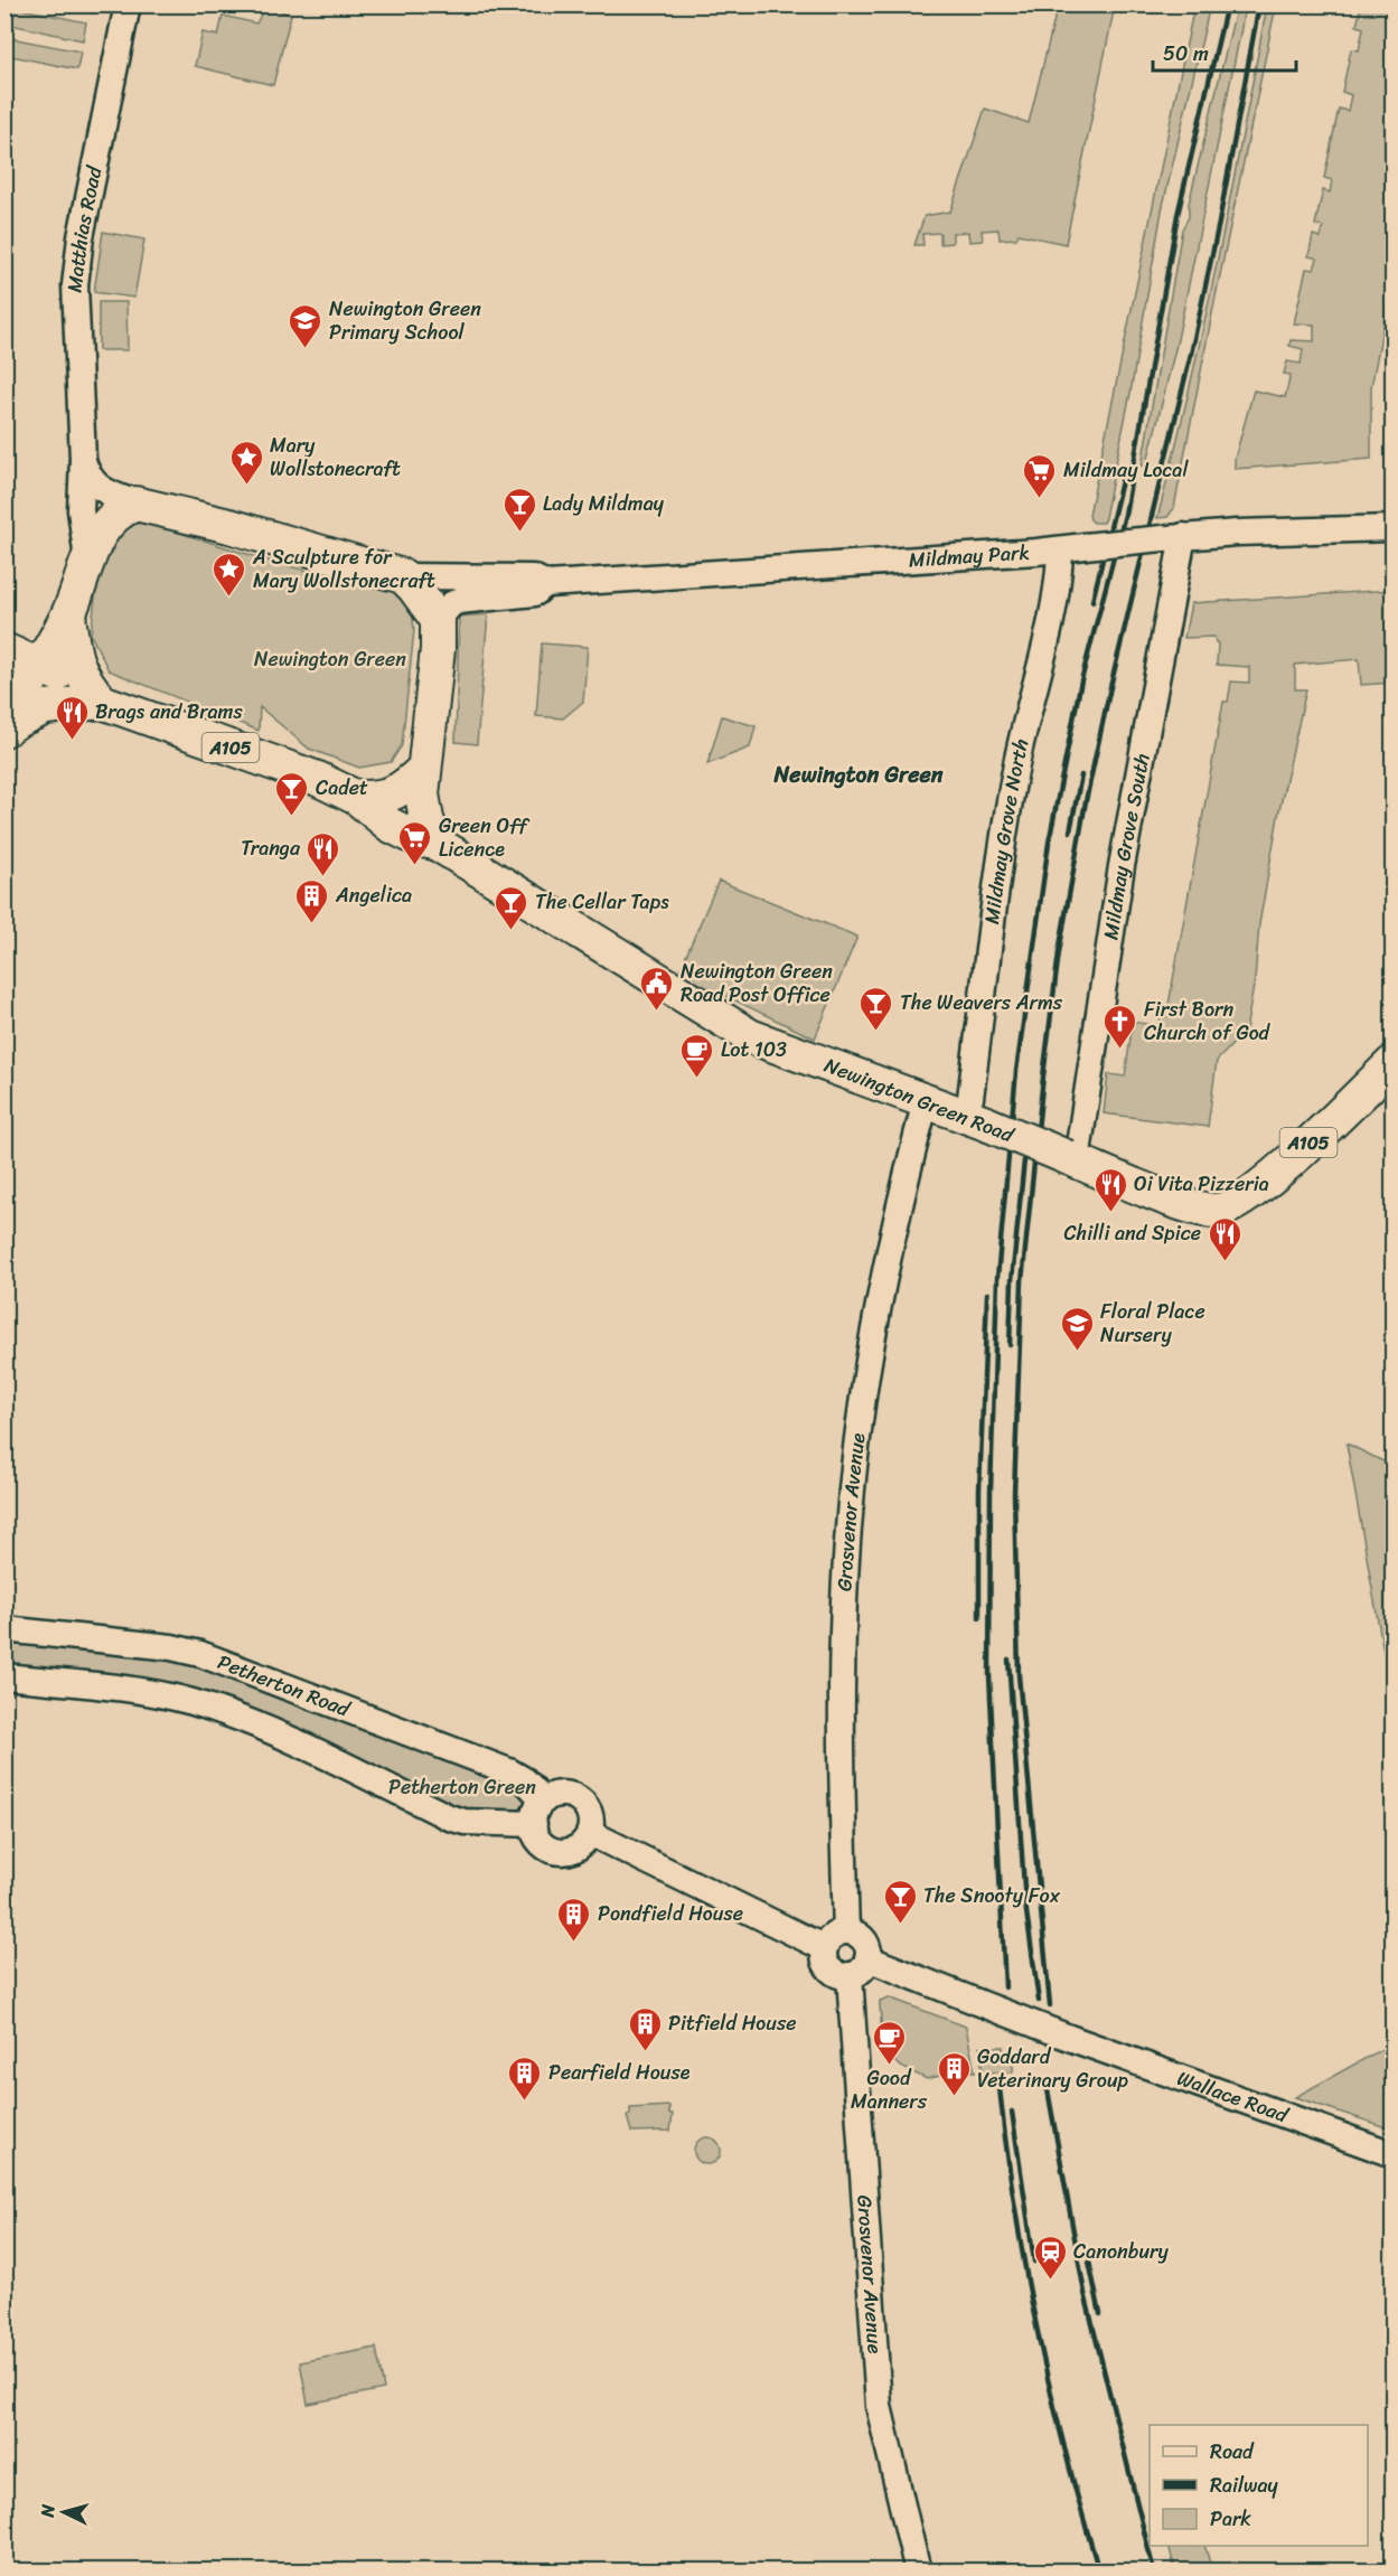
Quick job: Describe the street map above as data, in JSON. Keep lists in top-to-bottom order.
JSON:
{
  "streets": {
    "main road": ["A105", "Newington Green Road"],
    "street": [
      "Matthias Road",
      "Mildmay Park",
      "Mildmay Grove North",
      "Mildmay Grove South",
      "Grosvenor Avenue",
      "Petherton Road",
      "Wallace Road"
    ]
  },
  "crossings": [
    ["Mildmay Park", "Mildmay Grove North"],
    ["Mildmay Park", "Mildmay Grove South"],
    ["A105", "Newington Green Road"],
    ["Mildmay Grove North", "Newington Green Road"],
    ["Mildmay Grove South", "Newington Green Road"],
    ["Newington Green Road", "Grosvenor Avenue"],
    ["Grosvenor Avenue", "Wallace Road"]
  ],
  "districts": ["Newington Green"],
  "parks": ["Newington Green", "Petherton Green"],
  "places": {
    "school or university": ["Newington Green Primary School", "Floral Place Nursery"],
    "place": ["Mary Wollstonecraft", "A Sculpture for Mary Wollstonecraft"],
    "supermarket": ["Mildmay Local", "Green Off Licence"],
    "bar": [
      "Lady Mildmay",
      "Cadet",
      "The Cellar Taps",
      "The Weavers Arms",
      "The Snooty Fox"
    ],
    "restaurant": [
      "Brags and Brams",
      "Tranga",
      "Oi Vita Pizzeria",
      "Chilli and Spice"
    ],
    "building": [
      "Angelica",
      "Pondfield House",
      "Pitfield House",
      "Goddard Veterinary Group",
      "Pearfield House"
    ],
    "public building": ["Newington Green Road Post Office"],
    "church": ["First Born Church of God"],
    "cafe": ["Lot 103", "Good Manners"],
    "station": ["Canonbury"]
  },
  "legend": ["Road", "Railway", "Park"],
  "scale_bar": "50 m",
  "north": "left"
}
